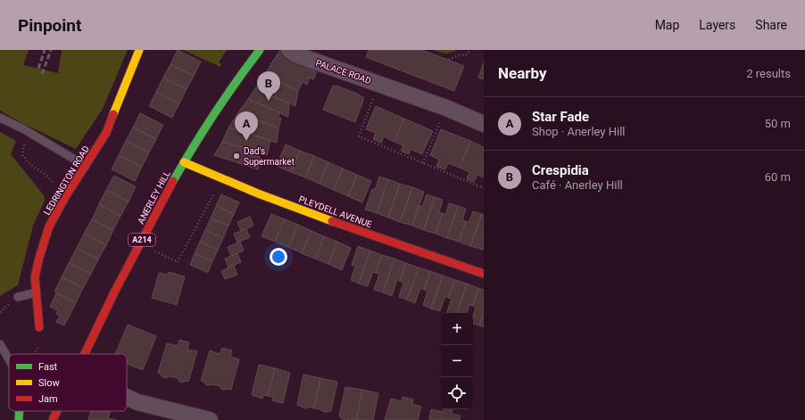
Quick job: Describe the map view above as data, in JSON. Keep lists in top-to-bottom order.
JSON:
{
  "streets": {
    "street": [
      "PALACE ROAD",
      "LEDRINGTON ROAD",
      "ANERLEY HILL",
      "PLEYDELL AVENUE",
      "A214"
    ]
  },
  "crossings": [
    ["ANERLEY HILL", "PLEYDELL AVENUE"]
  ],
  "places": ["Dad's Supermarket"],
  "legend": ["Fast", "Slow", "Jam"],
  "page": {
    "header": "Pinpoint",
    "nav": ["Map", "Layers", "Share"],
    "heading": ["Nearby", "2 results"],
    "pins": ["B", "A"],
    "list": [
      {
        "mark": "A",
        "name": "Star Fade",
        "note": "Shop · Anerley Hill",
        "value": "50 m"
      },
      {
        "mark": "B",
        "name": "Crespidia",
        "note": "Café · Anerley Hill",
        "value": "60 m"
      }
    ],
    "map_buttons": ["+", "−"]
  }
}
